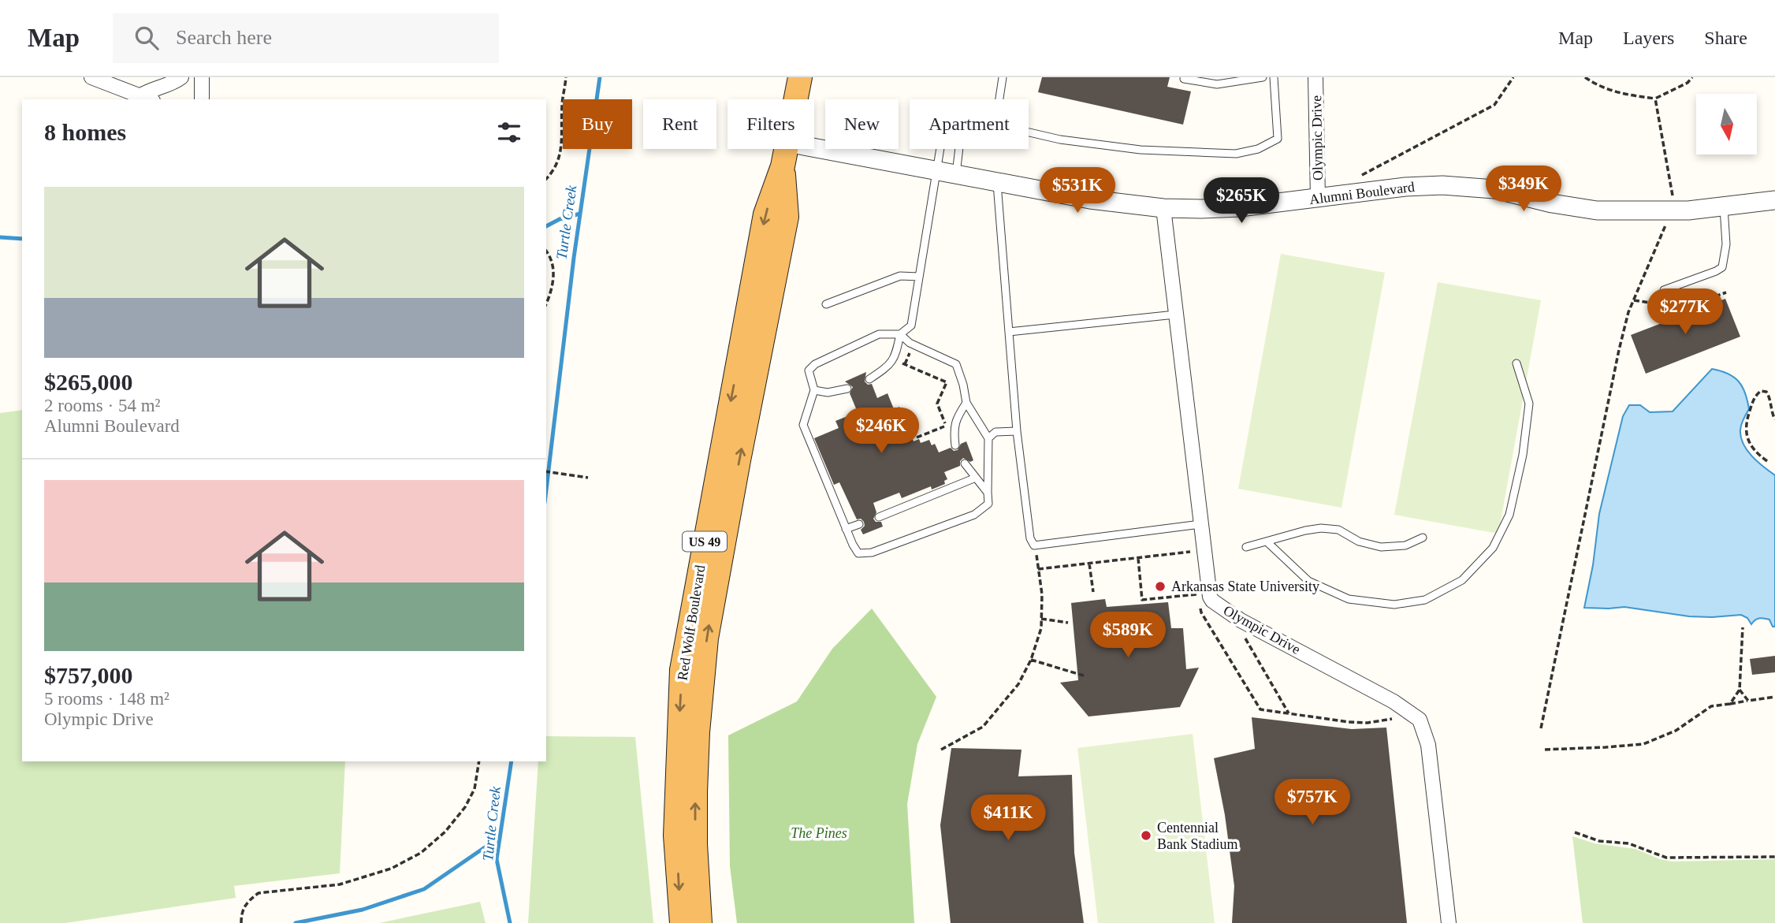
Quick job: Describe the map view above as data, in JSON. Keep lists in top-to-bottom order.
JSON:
{
  "streets": {
    "highway": ["US 49", "Red Wolf Boulevard"],
    "street": ["Olympic Drive", "Alumni Boulevard"]
  },
  "crossings": [
    ["Olympic Drive", "Alumni Boulevard"]
  ],
  "water": ["Turtle Creek"],
  "parks": ["The Pines"],
  "places": ["Arkansas State University", "Centennial Bank Stadium"],
  "north": "bottom",
  "page": {
    "header": "Map",
    "search": "Search here",
    "nav": ["Map", "Layers", "Share"],
    "chip": [
      "Buy",
      "Rent",
      "Filters",
      "New",
      "Apartment"
    ],
    "heading": "8 homes",
    "price": [
      "$349K",
      "$531K",
      "$265K",
      "$277K",
      "$246K",
      "$589K",
      "$757K",
      "$411K"
    ],
    "list": [
      {
        "name": "$265,000",
        "note": "2 rooms · 54 m² · Alumni Boulevard"
      },
      {
        "name": "$757,000",
        "note": "5 rooms · 148 m² · Olympic Drive"
      }
    ]
  }
}
